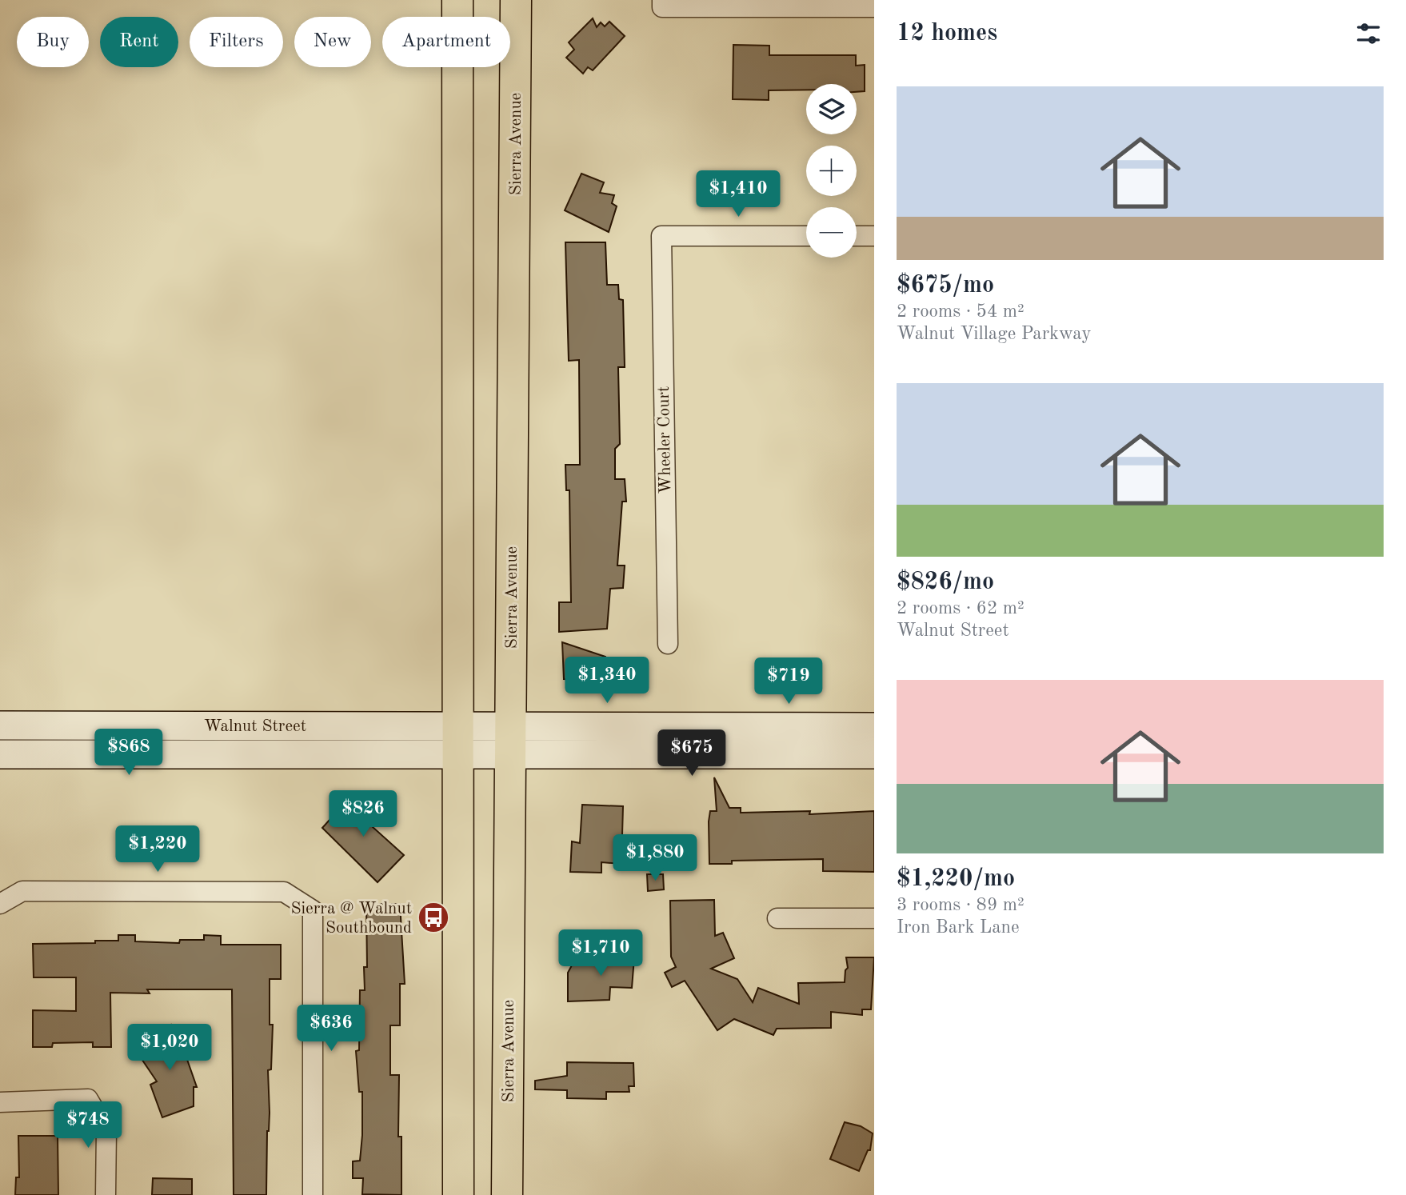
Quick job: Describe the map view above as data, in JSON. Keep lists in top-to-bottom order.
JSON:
{
  "streets": {
    "main road": ["Sierra Avenue"],
    "street": ["Wheeler Court", "Walnut Street"]
  },
  "crossings": [
    ["Sierra Avenue", "Walnut Street"]
  ],
  "places": {
    "bus stop": ["Sierra @ Walnut Southbound"]
  },
  "page": {
    "heading": "12 homes",
    "chip": [
      "Buy",
      "Rent",
      "Filters",
      "New",
      "Apartment"
    ],
    "list": [
      {
        "name": "$675/mo",
        "note": "2 rooms · 54 m² · Walnut Village Parkway"
      },
      {
        "name": "$826/mo",
        "note": "2 rooms · 62 m² · Walnut Street"
      },
      {
        "name": "$1,220/mo",
        "note": "3 rooms · 89 m² · Iron Bark Lane"
      }
    ],
    "map_buttons": ["+", "−"],
    "price": [
      "$1,410",
      "$1,340",
      "$719",
      "$868",
      "$675",
      "$826",
      "$1,220",
      "$1,880",
      "$1,710",
      "$636",
      "$1,020",
      "$748"
    ]
  }
}
